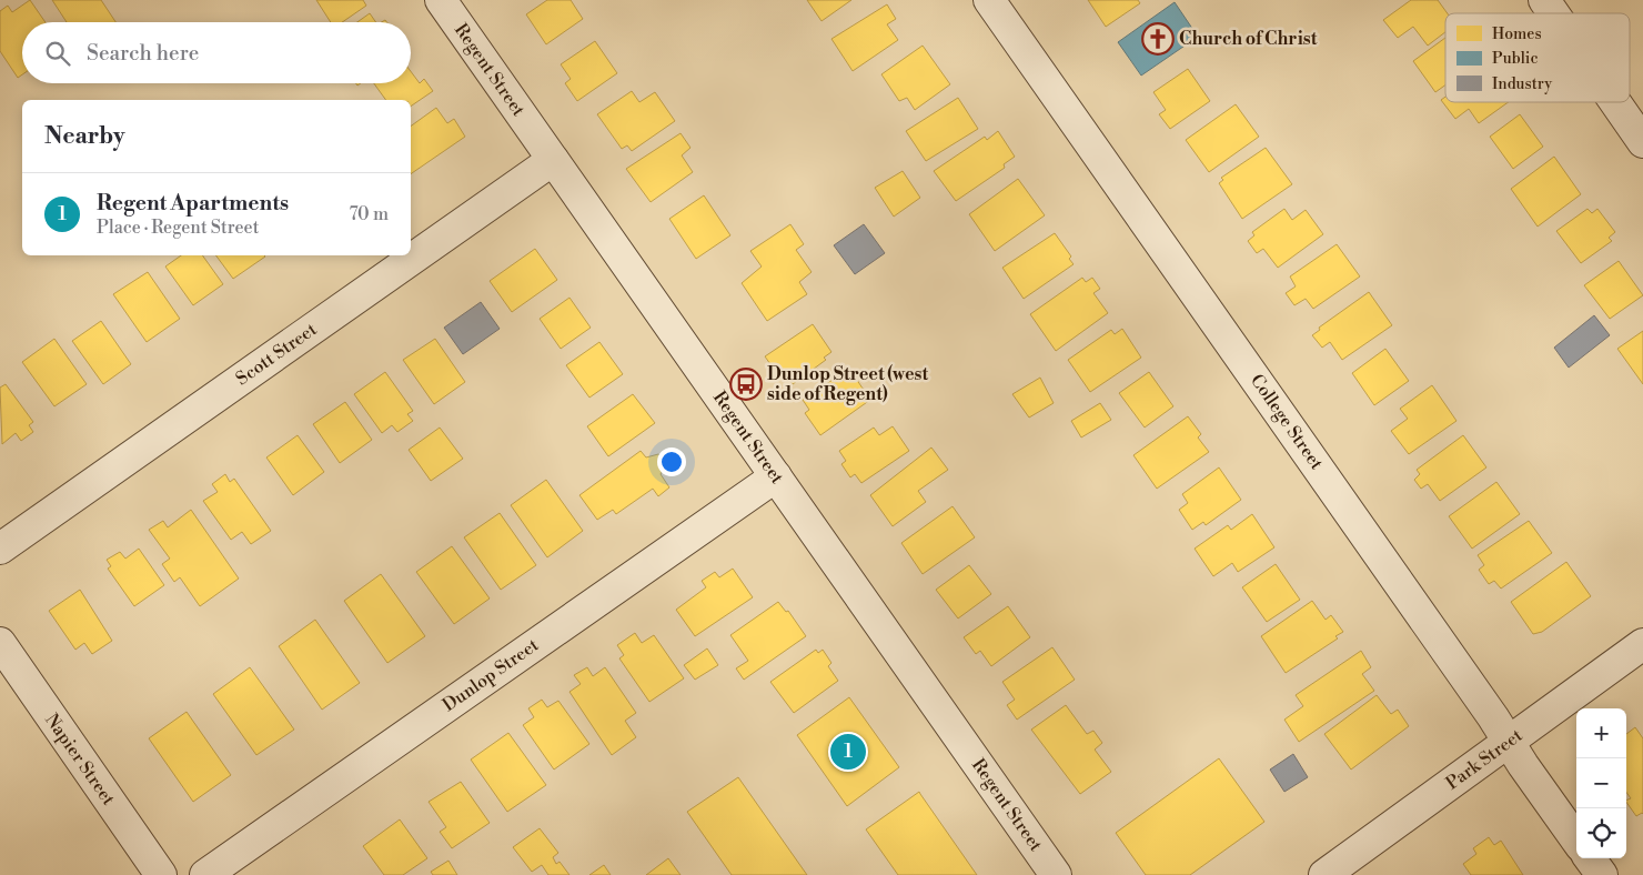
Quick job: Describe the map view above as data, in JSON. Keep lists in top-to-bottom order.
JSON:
{
  "streets": {
    "street": [
      "Regent Street",
      "Scott Street",
      "College Street",
      "Dunlop Street",
      "Napier Street",
      "Park Street"
    ]
  },
  "crossings": [
    ["Regent Street", "Scott Street"],
    ["Regent Street", "Dunlop Street"],
    ["College Street", "Park Street"]
  ],
  "places": {
    "church": ["Church of Christ"],
    "bus stop": ["Dunlop Street (west side of Regent)"]
  },
  "legend": ["Homes", "Public", "Industry"],
  "page": {
    "search": "Search here",
    "heading": "Nearby",
    "list": [
      {
        "mark": "1",
        "name": "Regent Apartments",
        "note": "Place · Regent Street",
        "value": "70 m"
      }
    ],
    "map_buttons": ["+", "−"],
    "pins": "1"
  }
}
